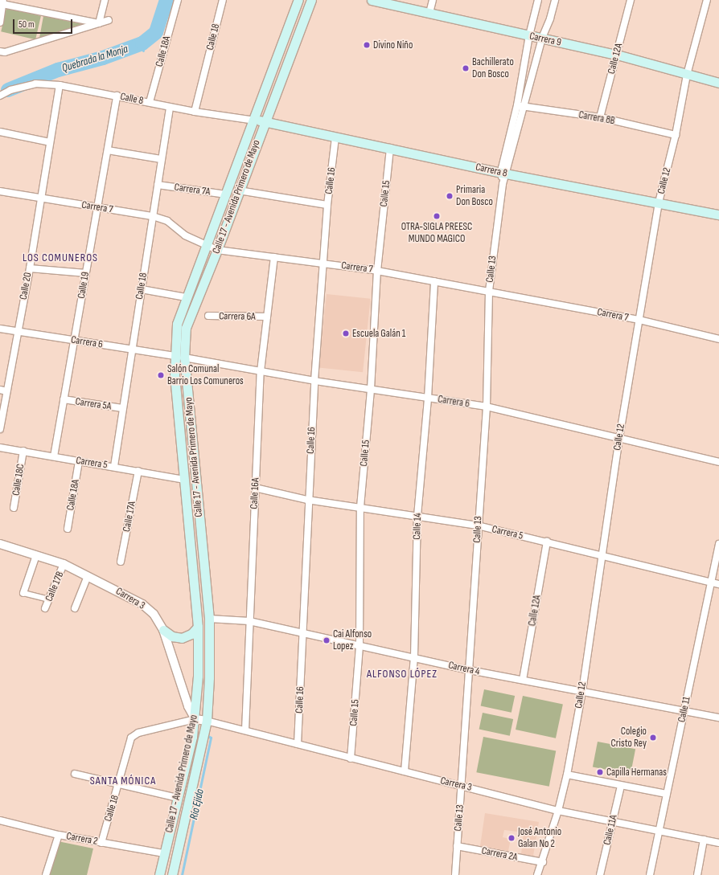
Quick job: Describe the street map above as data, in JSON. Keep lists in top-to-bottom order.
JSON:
{
  "streets": {
    "main road": [
      "Carrera 9",
      "Calle 8",
      "Carrera 8",
      "Calle 17 - Avenida Primero de Mayo"
    ],
    "street": [
      "Calle 18",
      "Calle 18A",
      "Calle 12A",
      "Carrera 8B",
      "Calle 16",
      "Calle 12",
      "Carrera 7A",
      "Calle 15",
      "Carrera 7",
      "Calle 13",
      "Calle 19",
      "Calle 20",
      "Carrera 6A",
      "Carrera 6",
      "Carrera 5A",
      "Carrera 5",
      "Calle 18C",
      "Calle 16A",
      "Calle 17A",
      "Calle 14",
      "Calle 17B",
      "Carrera 3",
      "Carrera 4",
      "Calle 11",
      "Calle 11A",
      "Carrera 2",
      "Carrera 2A"
    ]
  },
  "crossings": [
    ["Calle 18", "Calle 8"],
    ["Calle 18", "Carrera 7A"],
    ["Calle 18", "Carrera 7"],
    ["Calle 18", "Carrera 6"],
    ["Calle 18", "Carrera 5A"],
    ["Calle 18", "Carrera 5"],
    ["Calle 18", "Carrera 3"],
    ["Calle 18", "Carrera 2"],
    ["Carrera 9", "Calle 12A"],
    ["Carrera 9", "Calle 12"],
    ["Carrera 9", "Calle 13"],
    ["Calle 18A", "Calle 8"],
    ["Calle 18A", "Carrera 5"],
    ["Calle 12A", "Carrera 8B"],
    ["Calle 12A", "Carrera 5"],
    ["Calle 12A", "Carrera 4"],
    ["Calle 8", "Carrera 8"],
    ["Calle 8", "Calle 17 - Avenida Primero de Mayo"],
    ["Calle 8", "Calle 19"],
    ["Calle 8", "Calle 20"],
    ["Carrera 8B", "Calle 12"],
    ["Carrera 8B", "Calle 13"],
    ["Carrera 8", "Calle 16"],
    ["Carrera 8", "Calle 12"],
    ["Carrera 8", "Calle 15"],
    ["Carrera 8", "Calle 17 - Avenida Primero de Mayo"],
    ["Carrera 8", "Calle 13"],
    ["Calle 16", "Carrera 7"],
    ["Calle 16", "Carrera 6"],
    ["Calle 16", "Carrera 5"],
    ["Calle 16", "Carrera 3"],
    ["Calle 16", "Carrera 4"],
    ["Calle 12", "Carrera 7"],
    ["Calle 12", "Carrera 6"],
    ["Calle 12", "Carrera 5"],
    ["Calle 12", "Carrera 3"],
    ["Calle 12", "Carrera 4"],
    ["Calle 12", "Carrera 2A"],
    ["Carrera 7A", "Calle 17 - Avenida Primero de Mayo"],
    ["Calle 15", "Carrera 7"],
    ["Calle 15", "Carrera 6"],
    ["Calle 15", "Carrera 5"],
    ["Calle 15", "Carrera 3"],
    ["Calle 15", "Carrera 4"],
    ["Calle 17 - Avenida Primero de Mayo", "Carrera 7"],
    ["Calle 17 - Avenida Primero de Mayo", "Carrera 6"],
    ["Calle 17 - Avenida Primero de Mayo", "Carrera 5"],
    ["Calle 17 - Avenida Primero de Mayo", "Carrera 3"],
    ["Calle 17 - Avenida Primero de Mayo", "Carrera 4"],
    ["Calle 17 - Avenida Primero de Mayo", "Carrera 2"],
    ["Carrera 7", "Calle 13"],
    ["Carrera 7", "Calle 19"],
    ["Carrera 7", "Calle 20"],
    ["Carrera 7", "Calle 16A"],
    ["Carrera 7", "Calle 14"],
    ["Calle 13", "Carrera 6"],
    ["Calle 13", "Carrera 5"],
    ["Calle 13", "Carrera 3"],
    ["Calle 13", "Carrera 4"],
    ["Calle 13", "Carrera 2A"],
    ["Calle 19", "Carrera 6"],
    ["Calle 19", "Carrera 5A"],
    ["Calle 19", "Carrera 5"],
    ["Calle 20", "Carrera 6"],
    ["Carrera 6A", "Calle 16A"],
    ["Carrera 6", "Calle 16A"],
    ["Carrera 6", "Calle 14"],
    ["Carrera 5", "Calle 18C"],
    ["Carrera 5", "Calle 16A"],
    ["Carrera 5", "Calle 17A"],
    ["Carrera 5", "Calle 14"],
    ["Carrera 5", "Calle 11"],
    ["Calle 16A", "Carrera 3"],
    ["Calle 16A", "Carrera 4"],
    ["Calle 14", "Carrera 3"],
    ["Calle 14", "Carrera 4"],
    ["Calle 17B", "Carrera 3"],
    ["Carrera 3", "Calle 11"],
    ["Carrera 3", "Calle 11A"],
    ["Carrera 4", "Calle 11"]
  ],
  "districts": ["LOS COMUNEROS", "ALFONSO LÓPEZ", "SANTA MÓNICA"],
  "water": ["Quebrada la Monja", "Río Ejido"],
  "places": [
    "Divino Niño",
    "Bachillerato Don Bosco",
    "Primaria Don Bosco",
    "OTRA-SIGLA PREESC MUNDO MAGICO",
    "Escuela Galán 1",
    "Salón Comunal Barrio Los Comuneros",
    "Cai Alfonso Lopez",
    "Colegio Cristo Rey",
    "Capilla Hermanas",
    "José Antonio Galan No 2"
  ],
  "scale_bar": "50 m"
}
